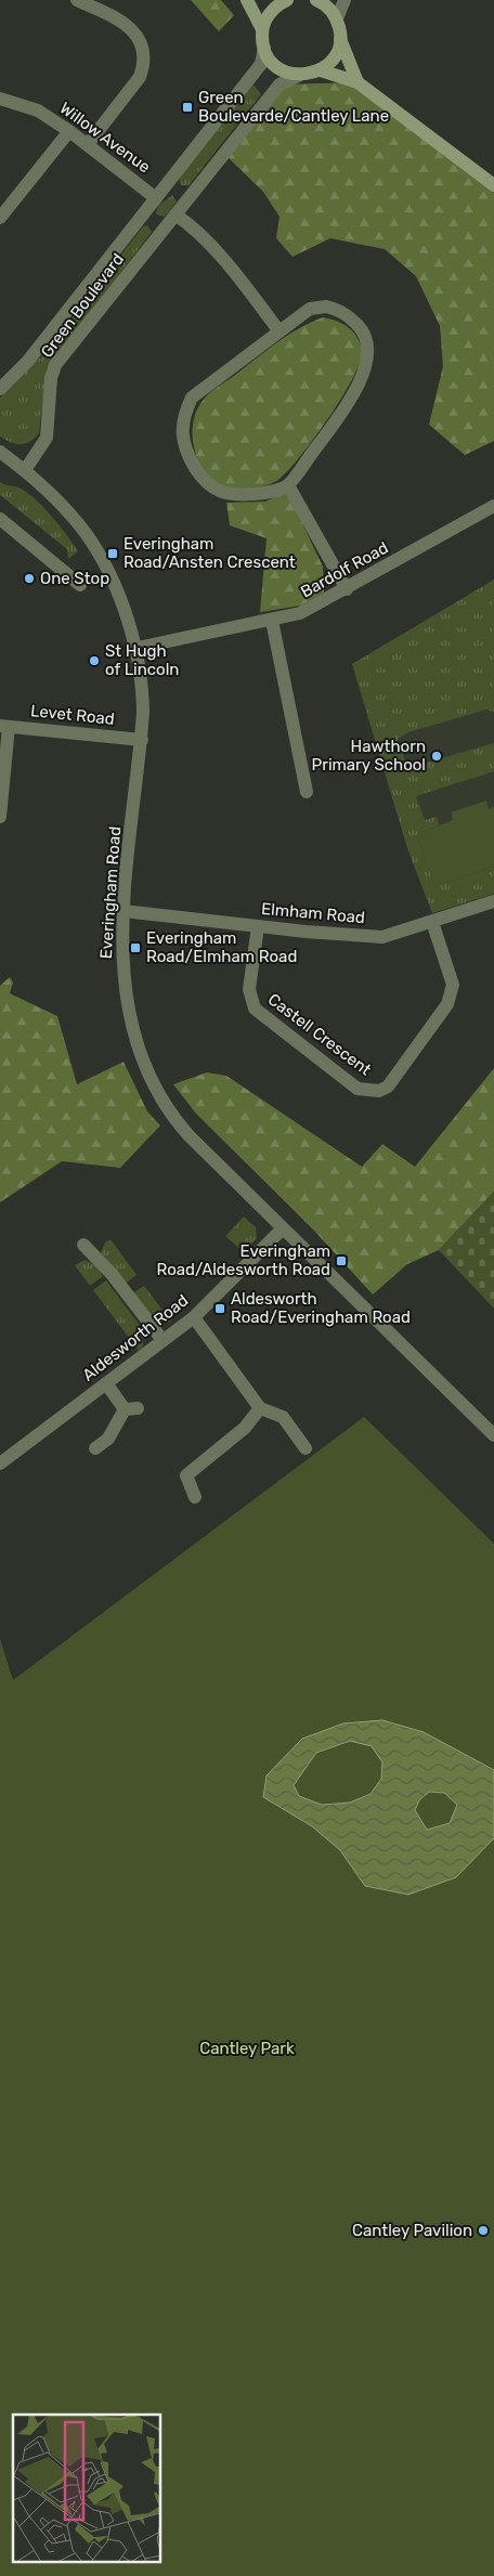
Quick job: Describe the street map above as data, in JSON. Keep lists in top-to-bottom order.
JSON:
{
  "streets": {
    "street": [
      "Willow Avenue",
      "Green Boulevard",
      "Bardolf Road",
      "Levet Road",
      "Everingham Road",
      "Elmham Road",
      "Castell Crescent",
      "Aldesworth Road"
    ]
  },
  "crossings": [
    ["Willow Avenue", "Green Boulevard"],
    ["Green Boulevard", "Everingham Road"],
    ["Bardolf Road", "Everingham Road"],
    ["Levet Road", "Everingham Road"],
    ["Everingham Road", "Elmham Road"],
    ["Everingham Road", "Aldesworth Road"],
    ["Elmham Road", "Castell Crescent"]
  ],
  "parks": ["Cantley Park"],
  "places": {
    "transit": [
      "Green Boulevarde/Cantley Lane",
      "Everingham Road/Ansten Crescent",
      "Everingham Road/Elmham Road",
      "Everingham Road/Aldesworth Road",
      "Aldesworth Road/Everingham Road"
    ],
    "other": [
      "One Stop",
      "St Hugh of Lincoln",
      "Hawthorn Primary School",
      "Cantley Pavilion"
    ]
  }
}
